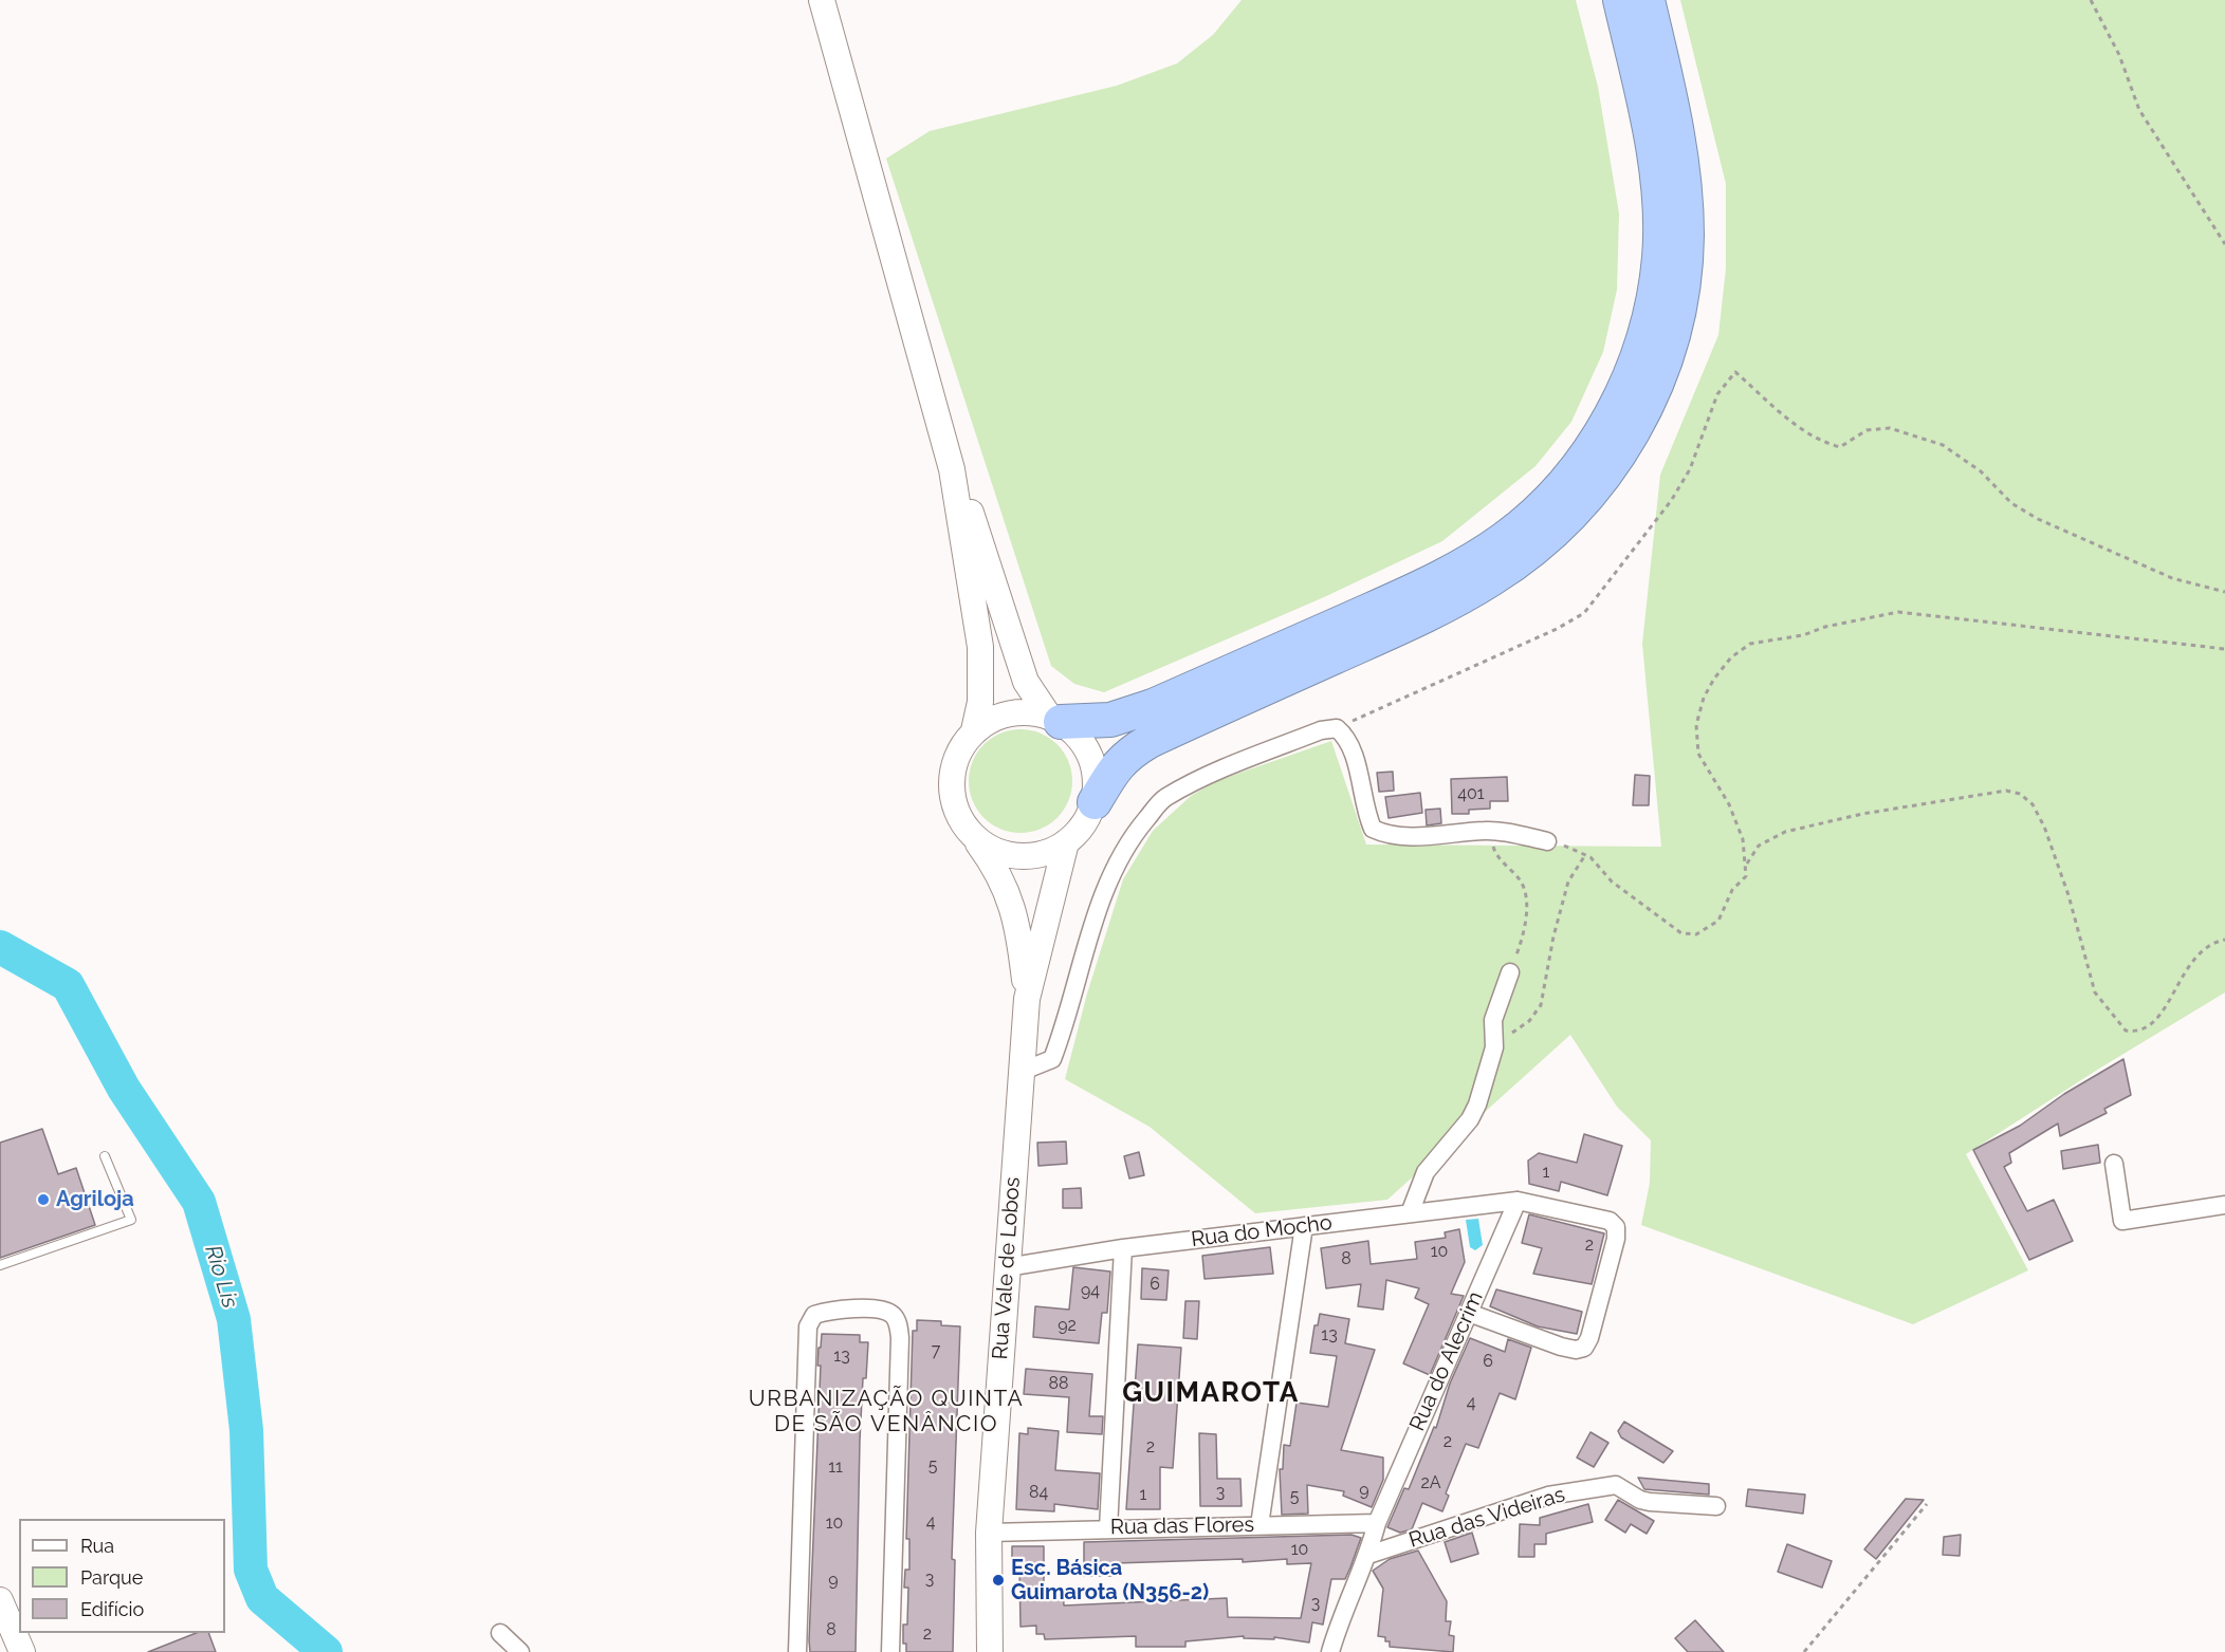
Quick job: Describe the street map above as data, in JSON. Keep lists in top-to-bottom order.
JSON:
{
  "streets": {
    "main road": ["Rua Vale de Lobos"],
    "street": [
      "Rua do Mocho",
      "Rua do Alecrim",
      "Rua das Videiras",
      "Rua das Flores"
    ]
  },
  "crossings": [
    ["Rua do Mocho", "Rua Vale de Lobos"],
    ["Rua do Mocho", "Rua do Alecrim"],
    ["Rua Vale de Lobos", "Rua das Flores"],
    ["Rua do Alecrim", "Rua das Videiras"],
    ["Rua do Alecrim", "Rua das Flores"]
  ],
  "districts": ["GUIMAROTA", "URBANIZAÇÃO QUINTA DE SÃO VENÂNCIO"],
  "water": ["Rio Lis"],
  "places": ["Agriloja", "Esc. Básica Guimarota (N356-2)"],
  "house_numbers": [
    "401",
    "1",
    "2",
    "10",
    "8",
    "6",
    "94",
    "92",
    "13",
    "7",
    "13",
    "6",
    "88",
    "4",
    "2",
    "2",
    "5",
    "11",
    "2A",
    "9",
    "84",
    "3",
    "1",
    "5",
    "4",
    "10",
    "10",
    "3",
    "9",
    "3",
    "8",
    "2"
  ],
  "legend": ["Rua", "Parque", "Edifício"]
}
